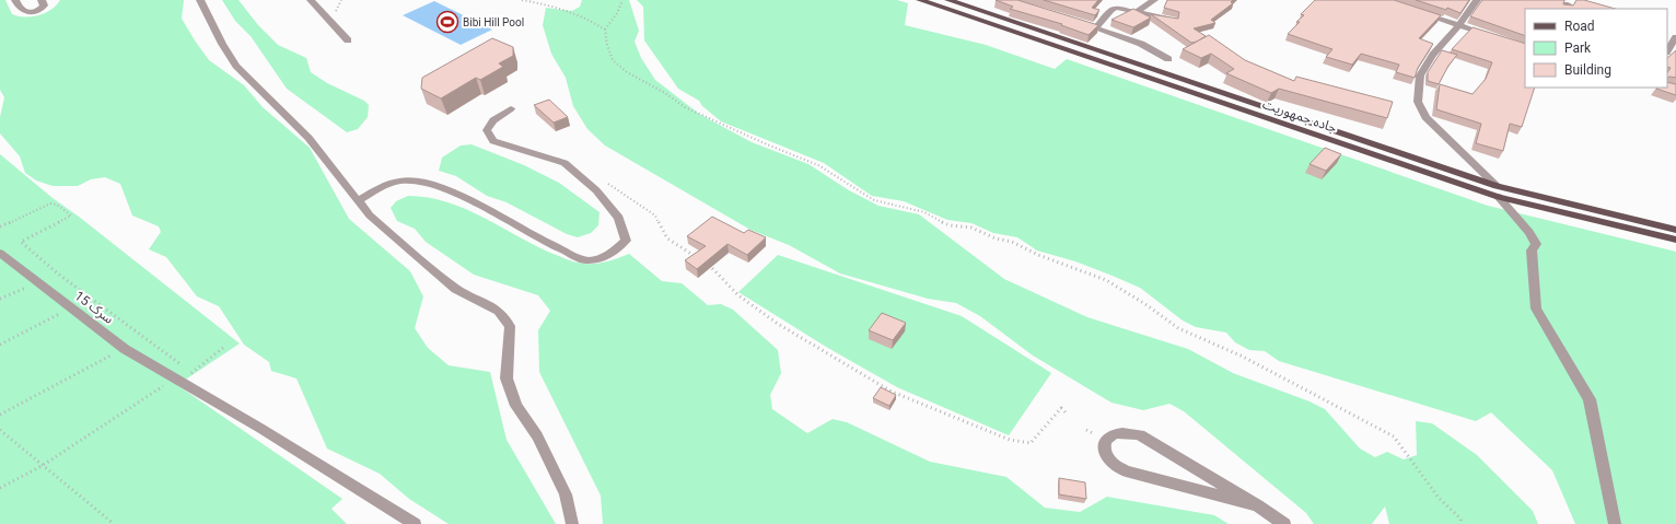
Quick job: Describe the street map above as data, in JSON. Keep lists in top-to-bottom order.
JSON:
{
  "streets": {
    "main road": ["جاده جمهوریت"],
    "street": ["سرک 15"]
  },
  "places": {
    "sports": ["Bibi Hill Pool"]
  },
  "legend": ["Road", "Park", "Building"]
}
